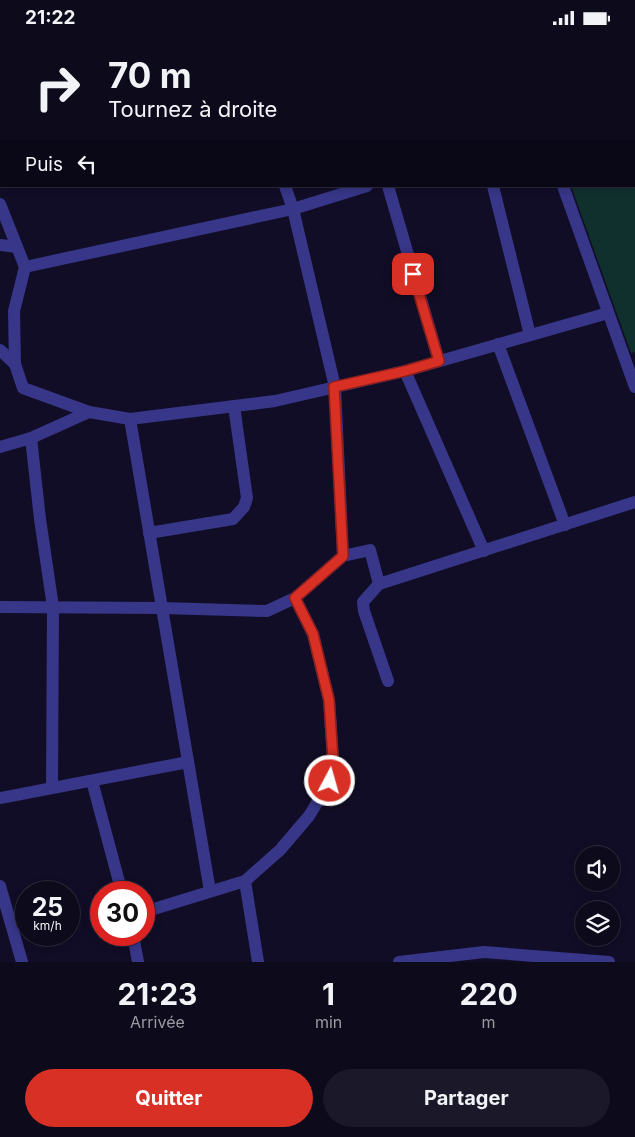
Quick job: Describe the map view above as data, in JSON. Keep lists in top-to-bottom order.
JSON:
{
  "page": {
    "status": "21:22",
    "turn": ["70 m", "Tournez à droite"],
    "then": "Puis",
    "speed": "25 km/h",
    "limit": "30",
    "eta": [
      "21:23",
      "Arrivée",
      "1",
      "min",
      "220",
      "m"
    ],
    "buttons": ["Quitter", "Partager"]
  }
}
